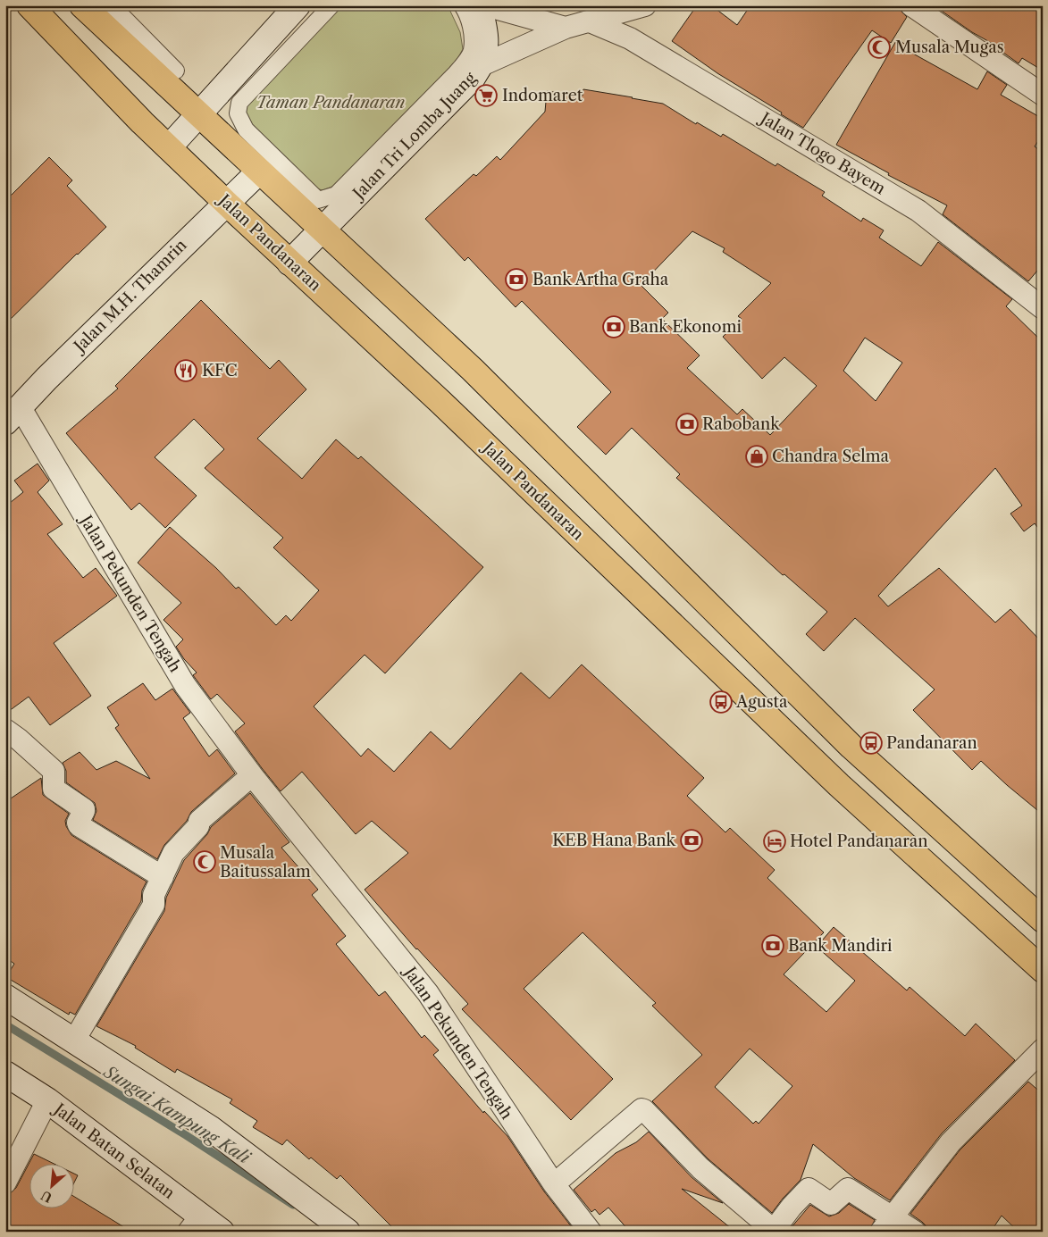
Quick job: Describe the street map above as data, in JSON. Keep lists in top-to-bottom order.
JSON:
{
  "streets": {
    "main road": [
      "Jalan Tri Lomba Juang",
      "Jalan Pandanaran",
      "Jalan M.H. Thamrin",
      "Jalan Batan Selatan"
    ],
    "street": ["Jalan Tlogo Bayem", "Jalan Pekunden Tengah"]
  },
  "crossings": [
    ["Jalan Tri Lomba Juang", "Jalan Pandanaran"],
    ["Jalan Pandanaran", "Jalan M.H. Thamrin"],
    ["Jalan M.H. Thamrin", "Jalan Pekunden Tengah"]
  ],
  "water": ["Sungai Kampung Kali"],
  "parks": ["Taman Pandanaran"],
  "places": {
    "mosque": ["Musala Mugas", "Musala Baitussalam"],
    "supermarket": ["Indomaret"],
    "bank": [
      "Bank Artha Graha",
      "Bank Ekonomi",
      "Rabobank",
      "KEB Hana Bank",
      "Bank Mandiri"
    ],
    "restaurant": ["KFC"],
    "shop": ["Chandra Selma"],
    "bus stop": ["Agusta", "Pandanaran"],
    "hotel": ["Hotel Pandanaran"]
  },
  "north": "bottom left"
}
